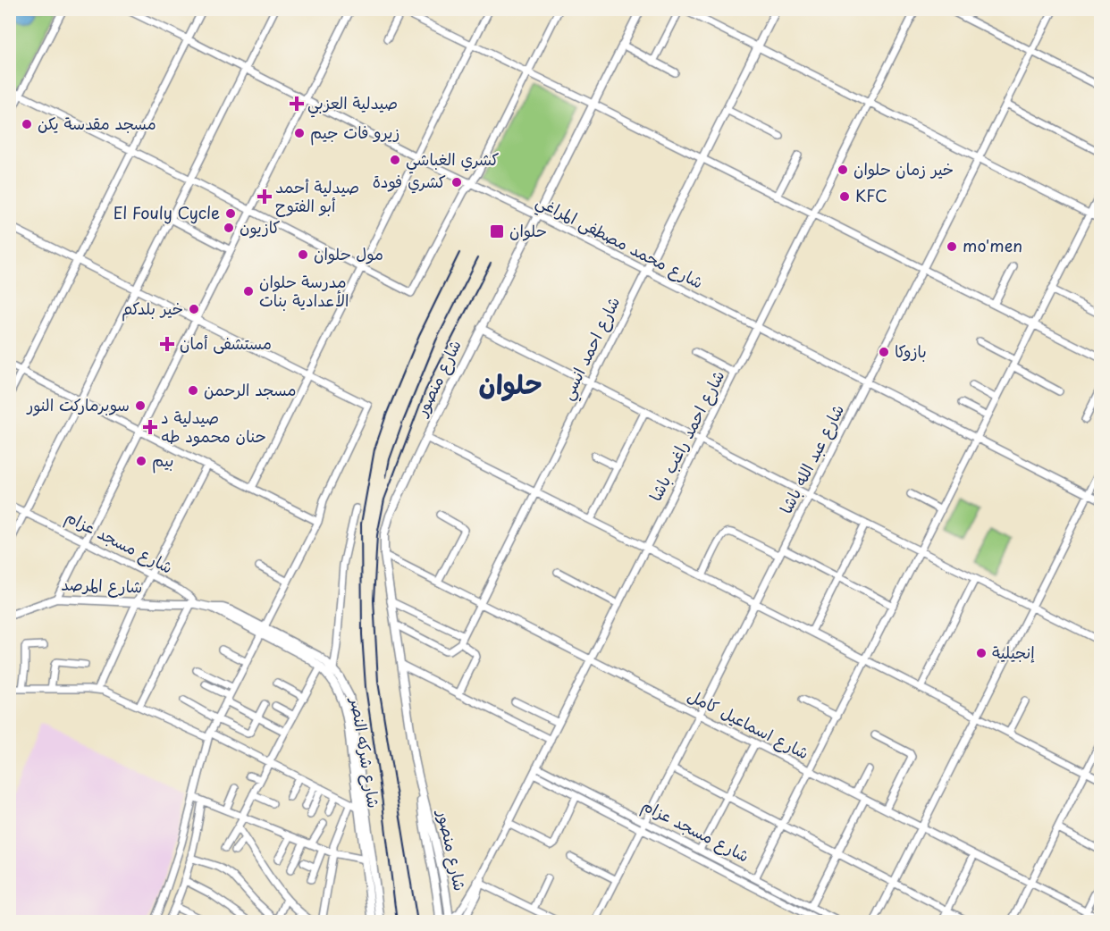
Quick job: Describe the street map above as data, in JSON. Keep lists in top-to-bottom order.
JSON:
{
  "streets": {
    "street": [
      "شارع محمد مصطفى المراغي",
      "شارع احمد انسي",
      "شارع منصور",
      "شارع احمد راغب باشا",
      "شارع عبد الله باشا",
      "شارع مسجد عزام",
      "شارع المرصد",
      "شارع اسماعيل كامل",
      "شارع شركه النصر"
    ]
  },
  "crossings": [
    ["شارع محمد مصطفى المراغي", "شارع احمد انسي"],
    ["شارع محمد مصطفى المراغي", "شارع منصور"],
    ["شارع محمد مصطفى المراغي", "شارع احمد راغب باشا"],
    ["شارع محمد مصطفى المراغي", "شارع عبد الله باشا"],
    ["شارع احمد انسي", "شارع اسماعيل كامل"],
    ["شارع منصور", "شارع احمد راغب باشا"],
    ["شارع منصور", "شارع اسماعيل كامل"],
    ["شارع احمد راغب باشا", "شارع مسجد عزام"],
    ["شارع احمد راغب باشا", "شارع اسماعيل كامل"],
    ["شارع عبد الله باشا", "شارع مسجد عزام"],
    ["شارع عبد الله باشا", "شارع اسماعيل كامل"],
    ["شارع مسجد عزام", "شارع المرصد"],
    ["شارع مسجد عزام", "شارع شركه النصر"]
  ],
  "districts": ["حلوان"],
  "places": {
    "health": [
      "صيدلية العزبي",
      "صيدلية أحمد أبو الفتوح",
      "مستشفى أمان",
      "صيدلية د حنان محمود طه"
    ],
    "other": [
      "مسجد مقدسة يكن",
      "زيرو فات جيم",
      "كشري الغباشي",
      "خير زمان حلوان",
      "كشري فودة",
      "KFC",
      "El Fouly Cycle",
      "كازيون",
      "mo'men",
      "مول حلوان",
      "مدرسة حلوان الأعدادية بنات",
      "خير بلدكم",
      "بازوكا",
      "مسجد الرحمن",
      "سوبرماركت النور",
      "بيم",
      "إنجيلية"
    ],
    "transit": ["حلوان"]
  }
}
